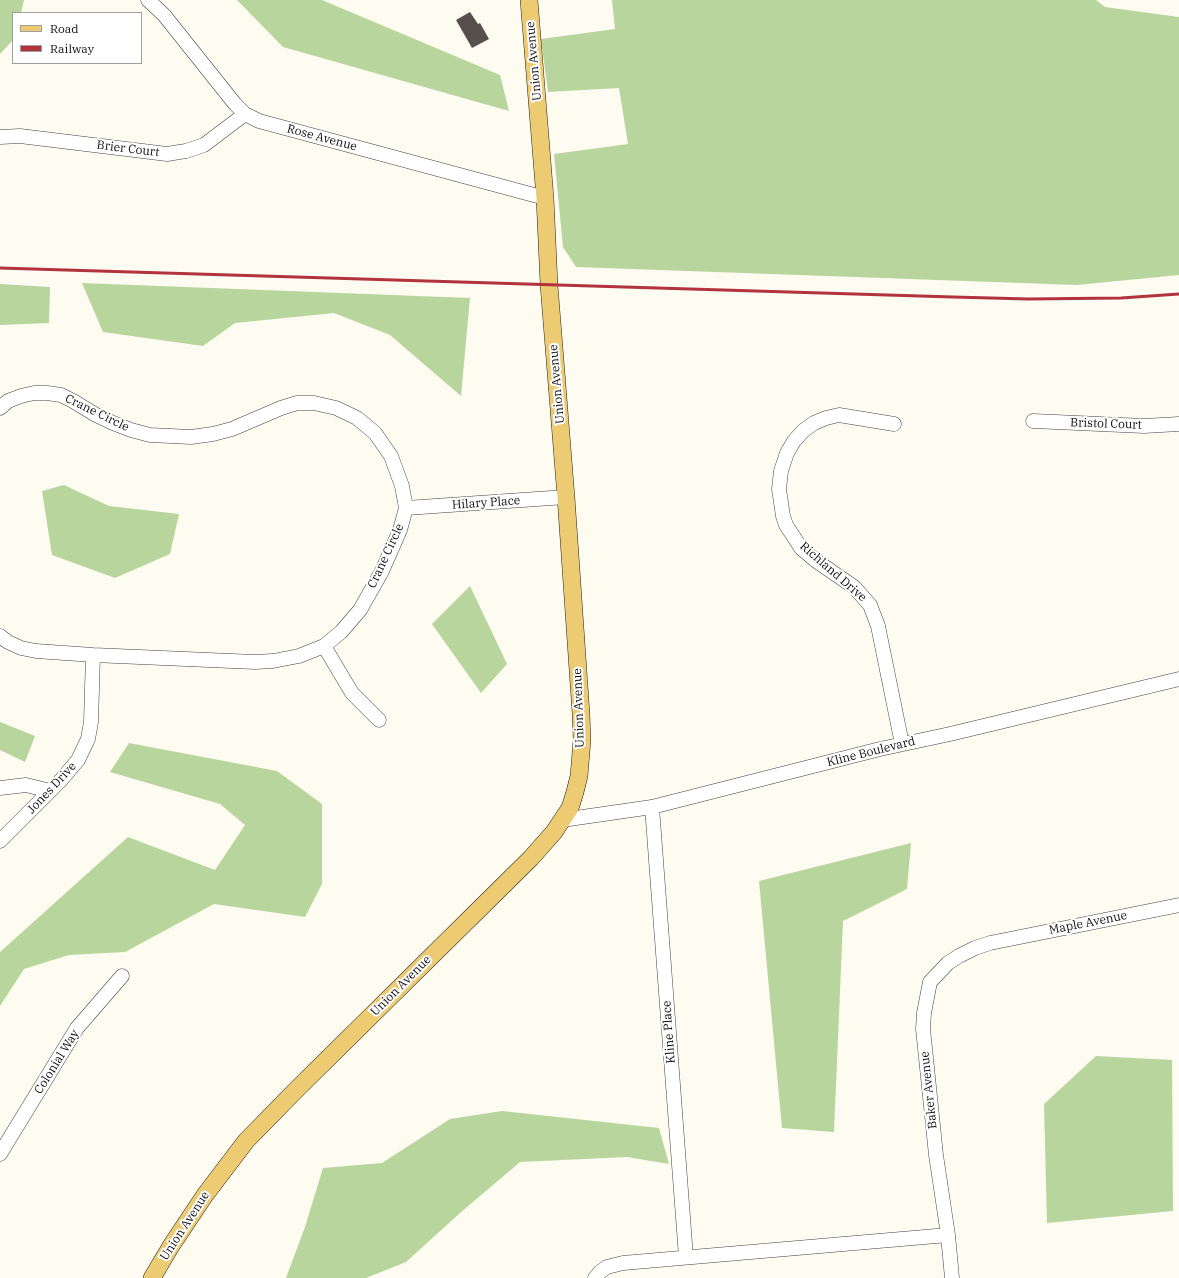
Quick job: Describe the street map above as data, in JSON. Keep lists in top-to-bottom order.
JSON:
{
  "streets": {
    "main road": ["Union Avenue"],
    "street": [
      "Rose Avenue",
      "Brier Court",
      "Crane Circle",
      "Bristol Court",
      "Hilary Place",
      "Richland Drive",
      "Kline Boulevard",
      "Jones Drive",
      "Maple Avenue",
      "Kline Place",
      "Colonial Way",
      "Baker Avenue"
    ]
  },
  "crossings": [
    ["Union Avenue", "Rose Avenue"],
    ["Union Avenue", "Hilary Place"],
    ["Union Avenue", "Kline Boulevard"],
    ["Rose Avenue", "Brier Court"],
    ["Crane Circle", "Hilary Place"],
    ["Crane Circle", "Jones Drive"],
    ["Richland Drive", "Kline Boulevard"],
    ["Kline Boulevard", "Kline Place"],
    ["Maple Avenue", "Baker Avenue"]
  ],
  "legend": ["Road", "Railway"]
}
